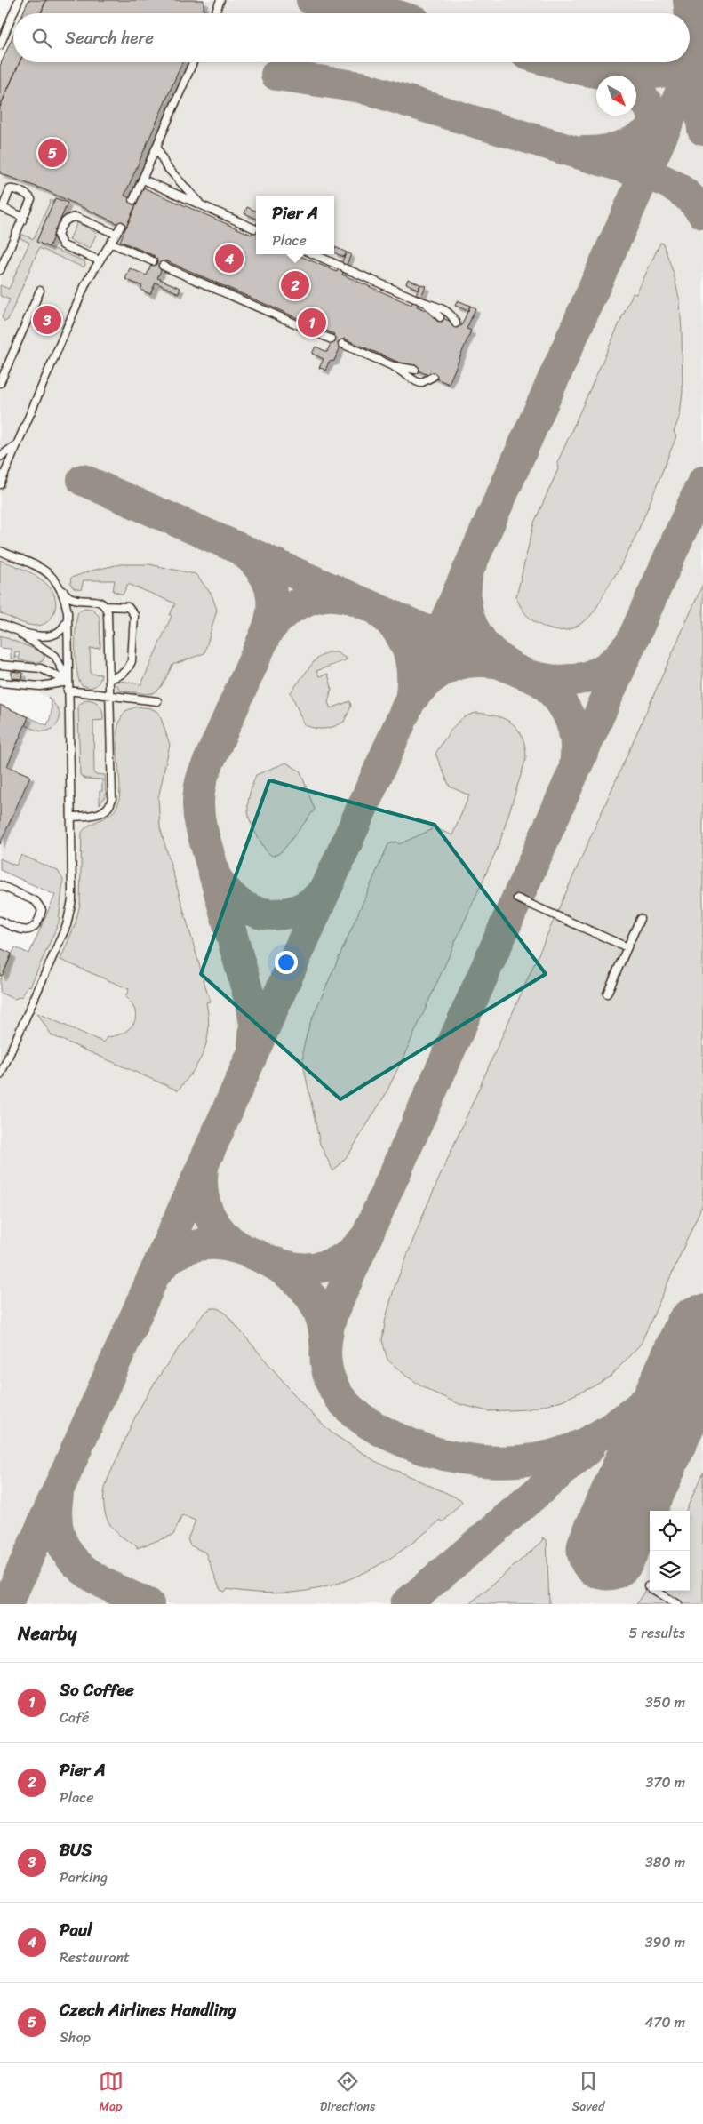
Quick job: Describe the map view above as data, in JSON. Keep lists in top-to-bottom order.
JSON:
{
  "north": "bottom right",
  "page": {
    "search": "Search here",
    "pins": [
      "5",
      "4",
      "2",
      "3",
      "1"
    ],
    "popup": ["Pier A", "Place"],
    "heading": ["Nearby", "5 results"],
    "list": [
      {
        "mark": "1",
        "name": "So Coffee",
        "note": "Café",
        "value": "350 m"
      },
      {
        "mark": "2",
        "name": "Pier A",
        "note": "Place",
        "value": "370 m"
      },
      {
        "mark": "3",
        "name": "BUS",
        "note": "Parking",
        "value": "380 m"
      },
      {
        "mark": "4",
        "name": "Paul",
        "note": "Restaurant",
        "value": "390 m"
      },
      {
        "mark": "5",
        "name": "Czech Airlines Handling",
        "note": "Shop",
        "value": "470 m"
      }
    ],
    "nav": ["Map", "Directions", "Saved"]
  }
}
